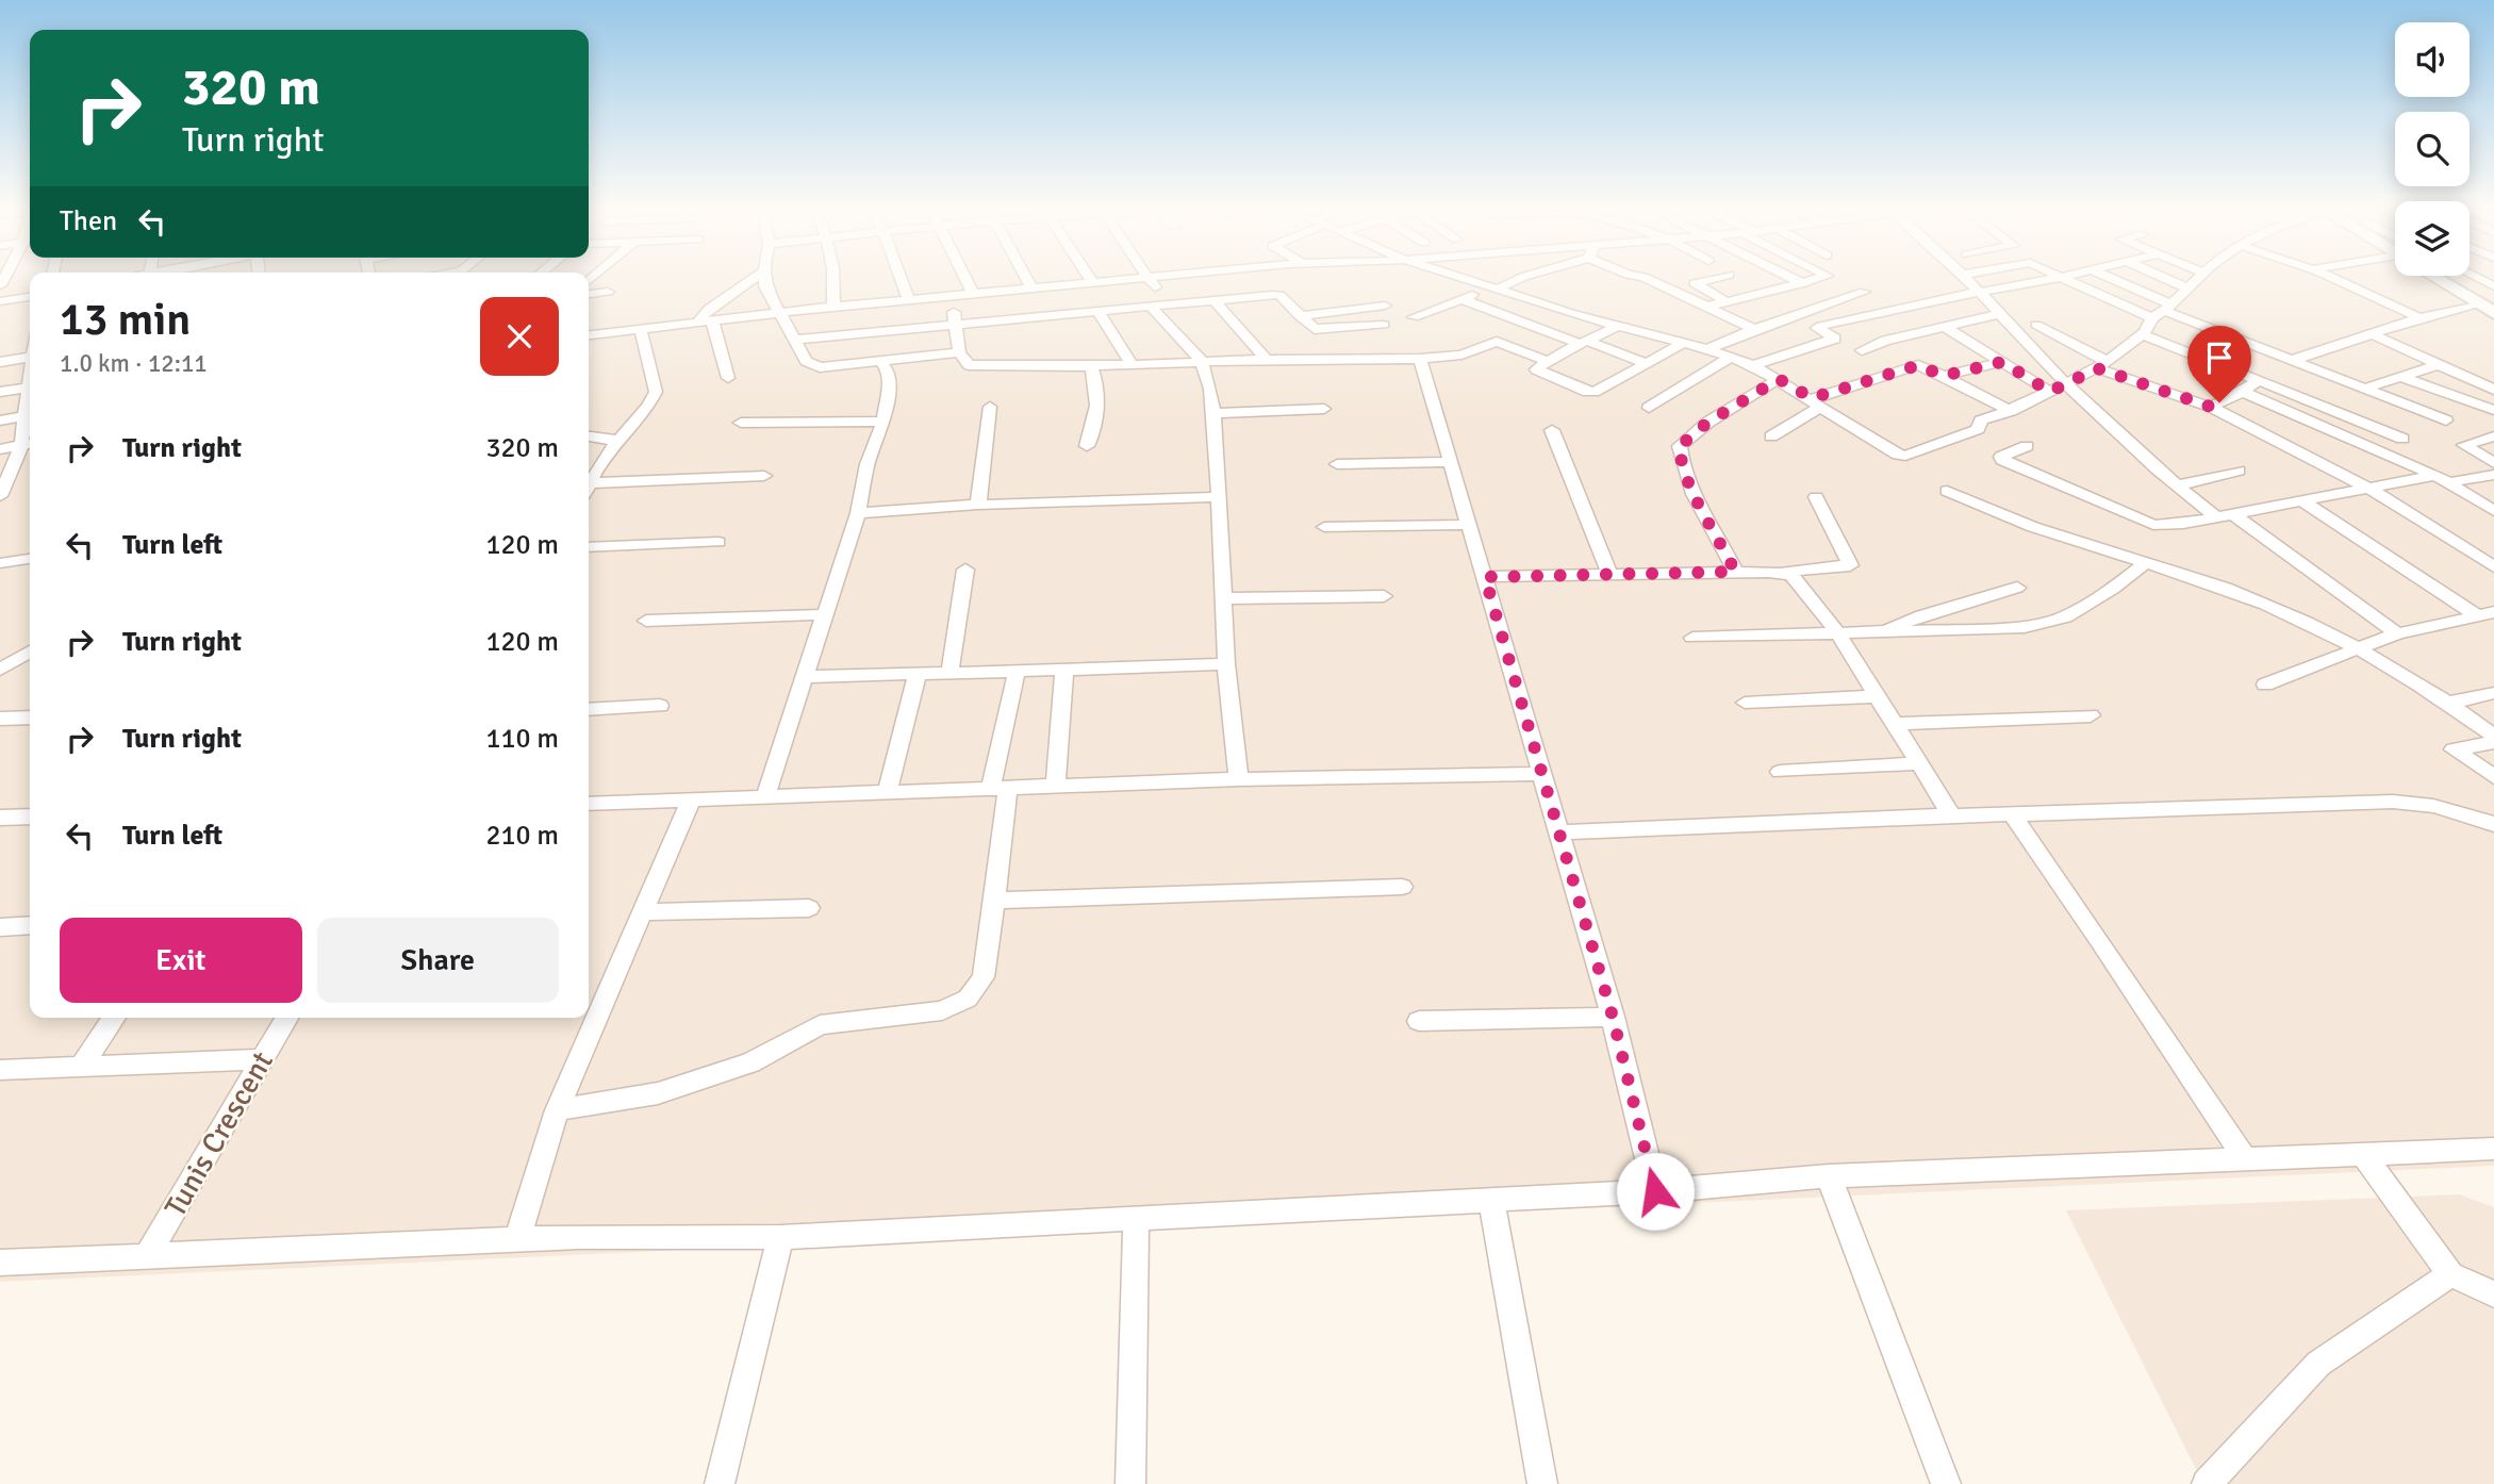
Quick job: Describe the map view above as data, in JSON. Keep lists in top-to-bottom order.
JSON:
{
  "streets": {
    "street": ["Tunis Crescent"]
  },
  "page": {
    "turn": ["320 m", "Turn right"],
    "then": "Then",
    "heading": ["13 min", "1.0 km · 12:11"],
    "list": [
      {
        "name": "Turn right",
        "value": "320 m"
      },
      {
        "name": "Turn left",
        "value": "120 m"
      },
      {
        "name": "Turn right",
        "value": "120 m"
      },
      {
        "name": "Turn right",
        "value": "110 m"
      },
      {
        "name": "Turn left",
        "value": "210 m"
      }
    ],
    "buttons": ["Exit", "Share"]
  }
}
